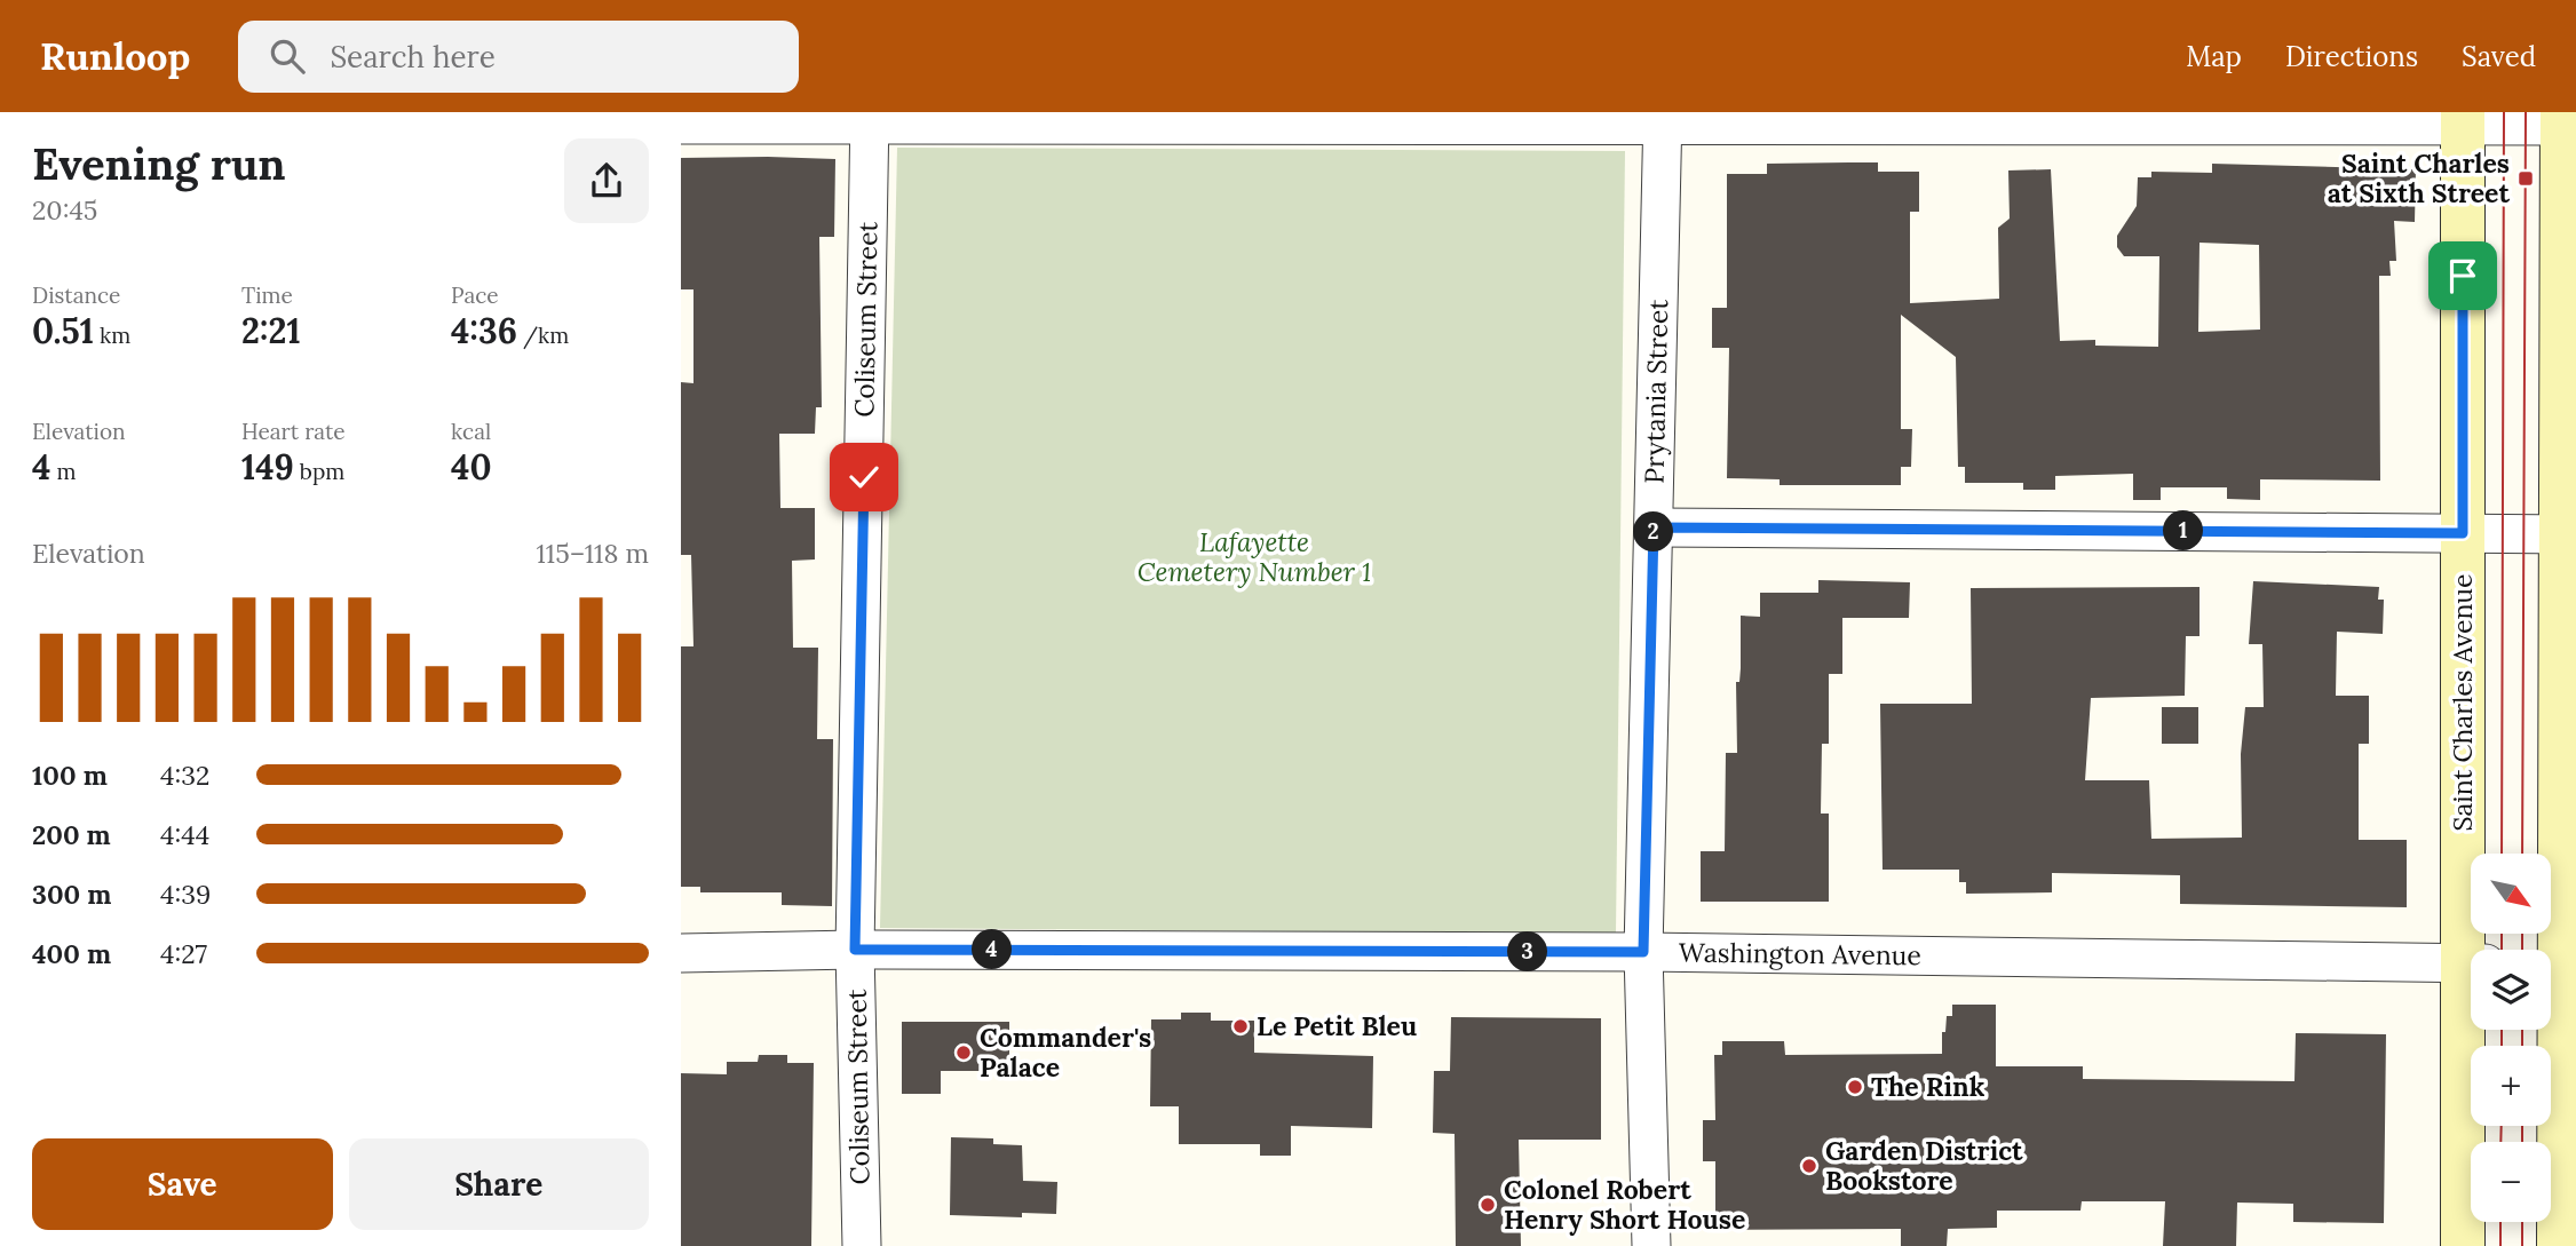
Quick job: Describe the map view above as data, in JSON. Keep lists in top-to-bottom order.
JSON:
{
  "streets": {
    "main road": ["Saint Charles Avenue"],
    "street": ["Coliseum Street", "Prytania Street", "Washington Avenue"]
  },
  "crossings": [
    ["Coliseum Street", "Washington Avenue"],
    ["Prytania Street", "Washington Avenue"]
  ],
  "parks": ["Lafayette Cemetery Number 1"],
  "places": {
    "transit": ["Saint Charles at Sixth Street"],
    "other": [
      "Le Petit Bleu",
      "Commander's Palace",
      "The Rink",
      "Garden District Bookstore",
      "Colonel Robert Henry Short House"
    ]
  },
  "north": "bottom right",
  "page": {
    "header": "Runloop",
    "search": "Search here",
    "nav": ["Map", "Directions", "Saved"],
    "heading": ["Evening run", "20:45"],
    "stats": [
      ["Distance", "0.51 km"],
      ["Time", "2:21"],
      ["Pace", "4:36 /km"],
      ["Elevation", "4 m"],
      ["Heart rate", "149 bpm"],
      ["kcal", "40"]
    ],
    "pins": [
      "1",
      "2",
      "4",
      "3"
    ],
    "chart": ["Elevation", "115–118 m"],
    "list": [
      {
        "name": "100 m",
        "note": "4:32"
      },
      {
        "name": "200 m",
        "note": "4:44"
      },
      {
        "name": "300 m",
        "note": "4:39"
      },
      {
        "name": "400 m",
        "note": "4:27"
      }
    ],
    "map_buttons": ["+", "−"],
    "buttons": ["Save", "Share"]
  }
}
